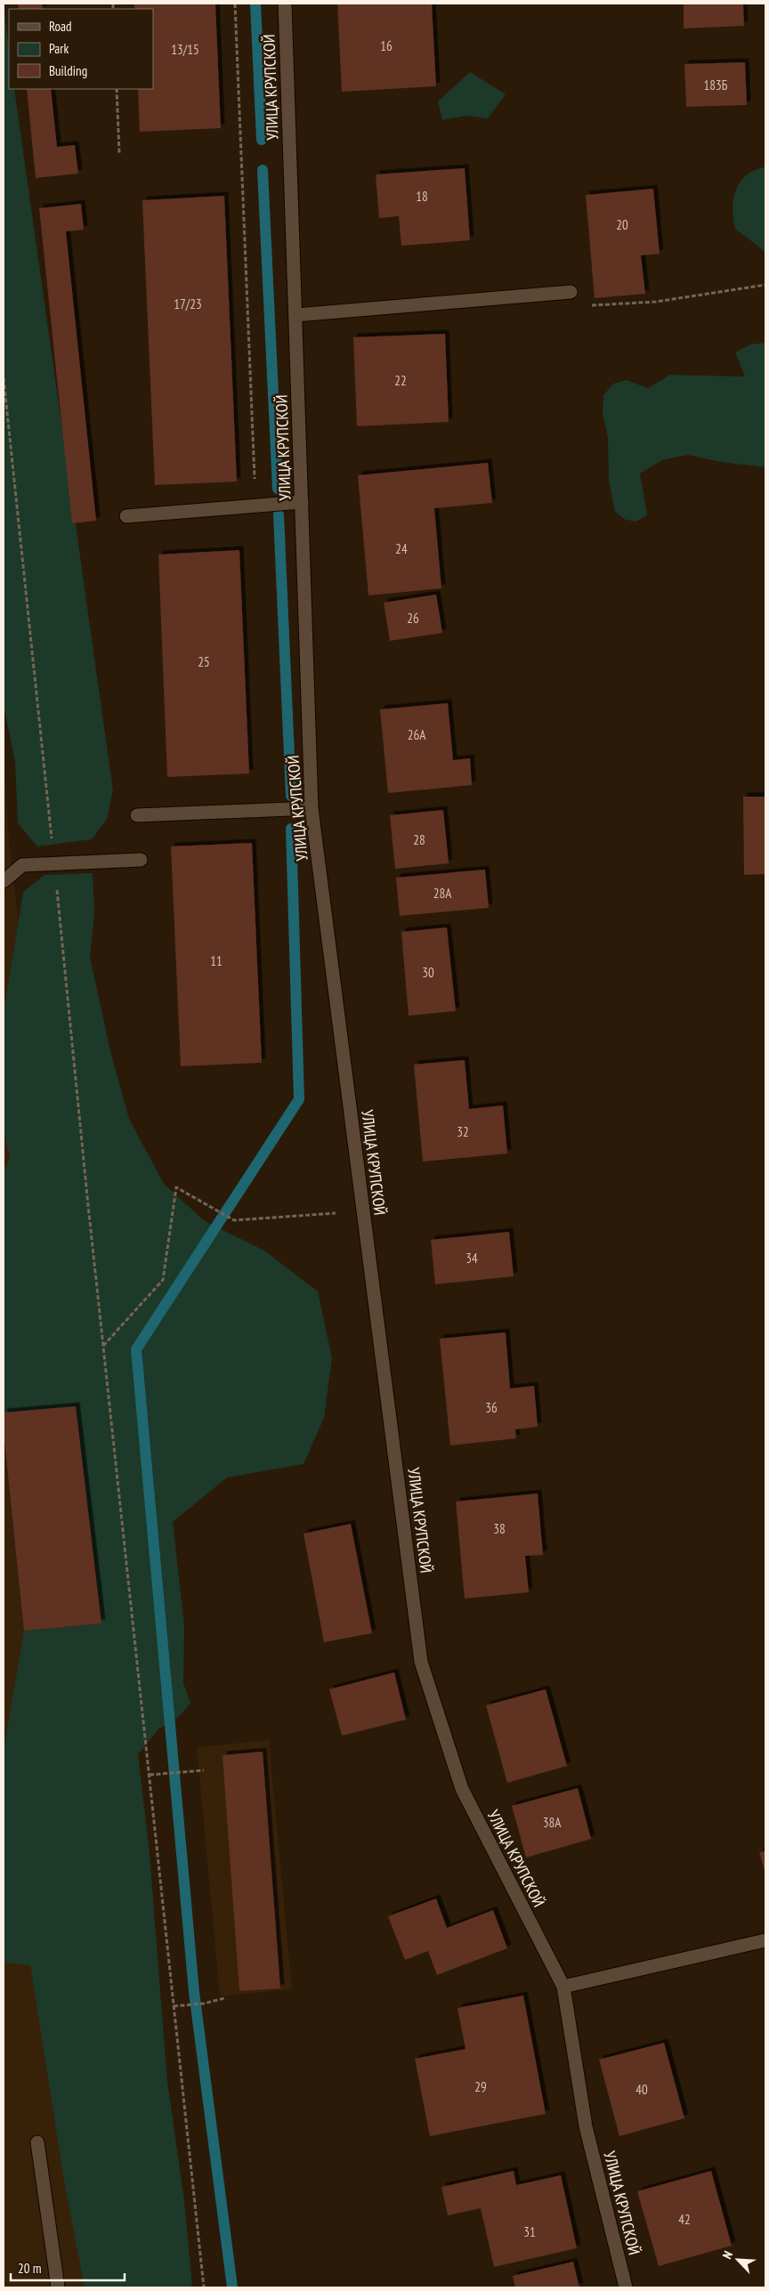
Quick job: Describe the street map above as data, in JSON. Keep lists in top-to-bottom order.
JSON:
{
  "streets": {
    "street": ["УЛИЦА КРУПСКОЙ"]
  },
  "house_numbers": [
    "16",
    "13/15",
    "183Б",
    "18",
    "20",
    "17/23",
    "22",
    "24",
    "26",
    "25",
    "26А",
    "28",
    "28А",
    "11",
    "30",
    "32",
    "34",
    "36",
    "38",
    "38А",
    "29",
    "40",
    "42",
    "31"
  ],
  "legend": ["Road", "Park", "Building"],
  "scale_bar": "20 m",
  "north": "top left"
}
